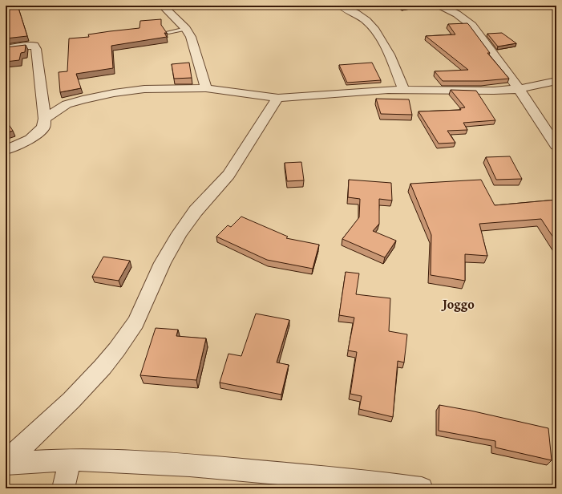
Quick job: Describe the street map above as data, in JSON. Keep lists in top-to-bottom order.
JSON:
{
  "districts": ["Joggo"]
}
